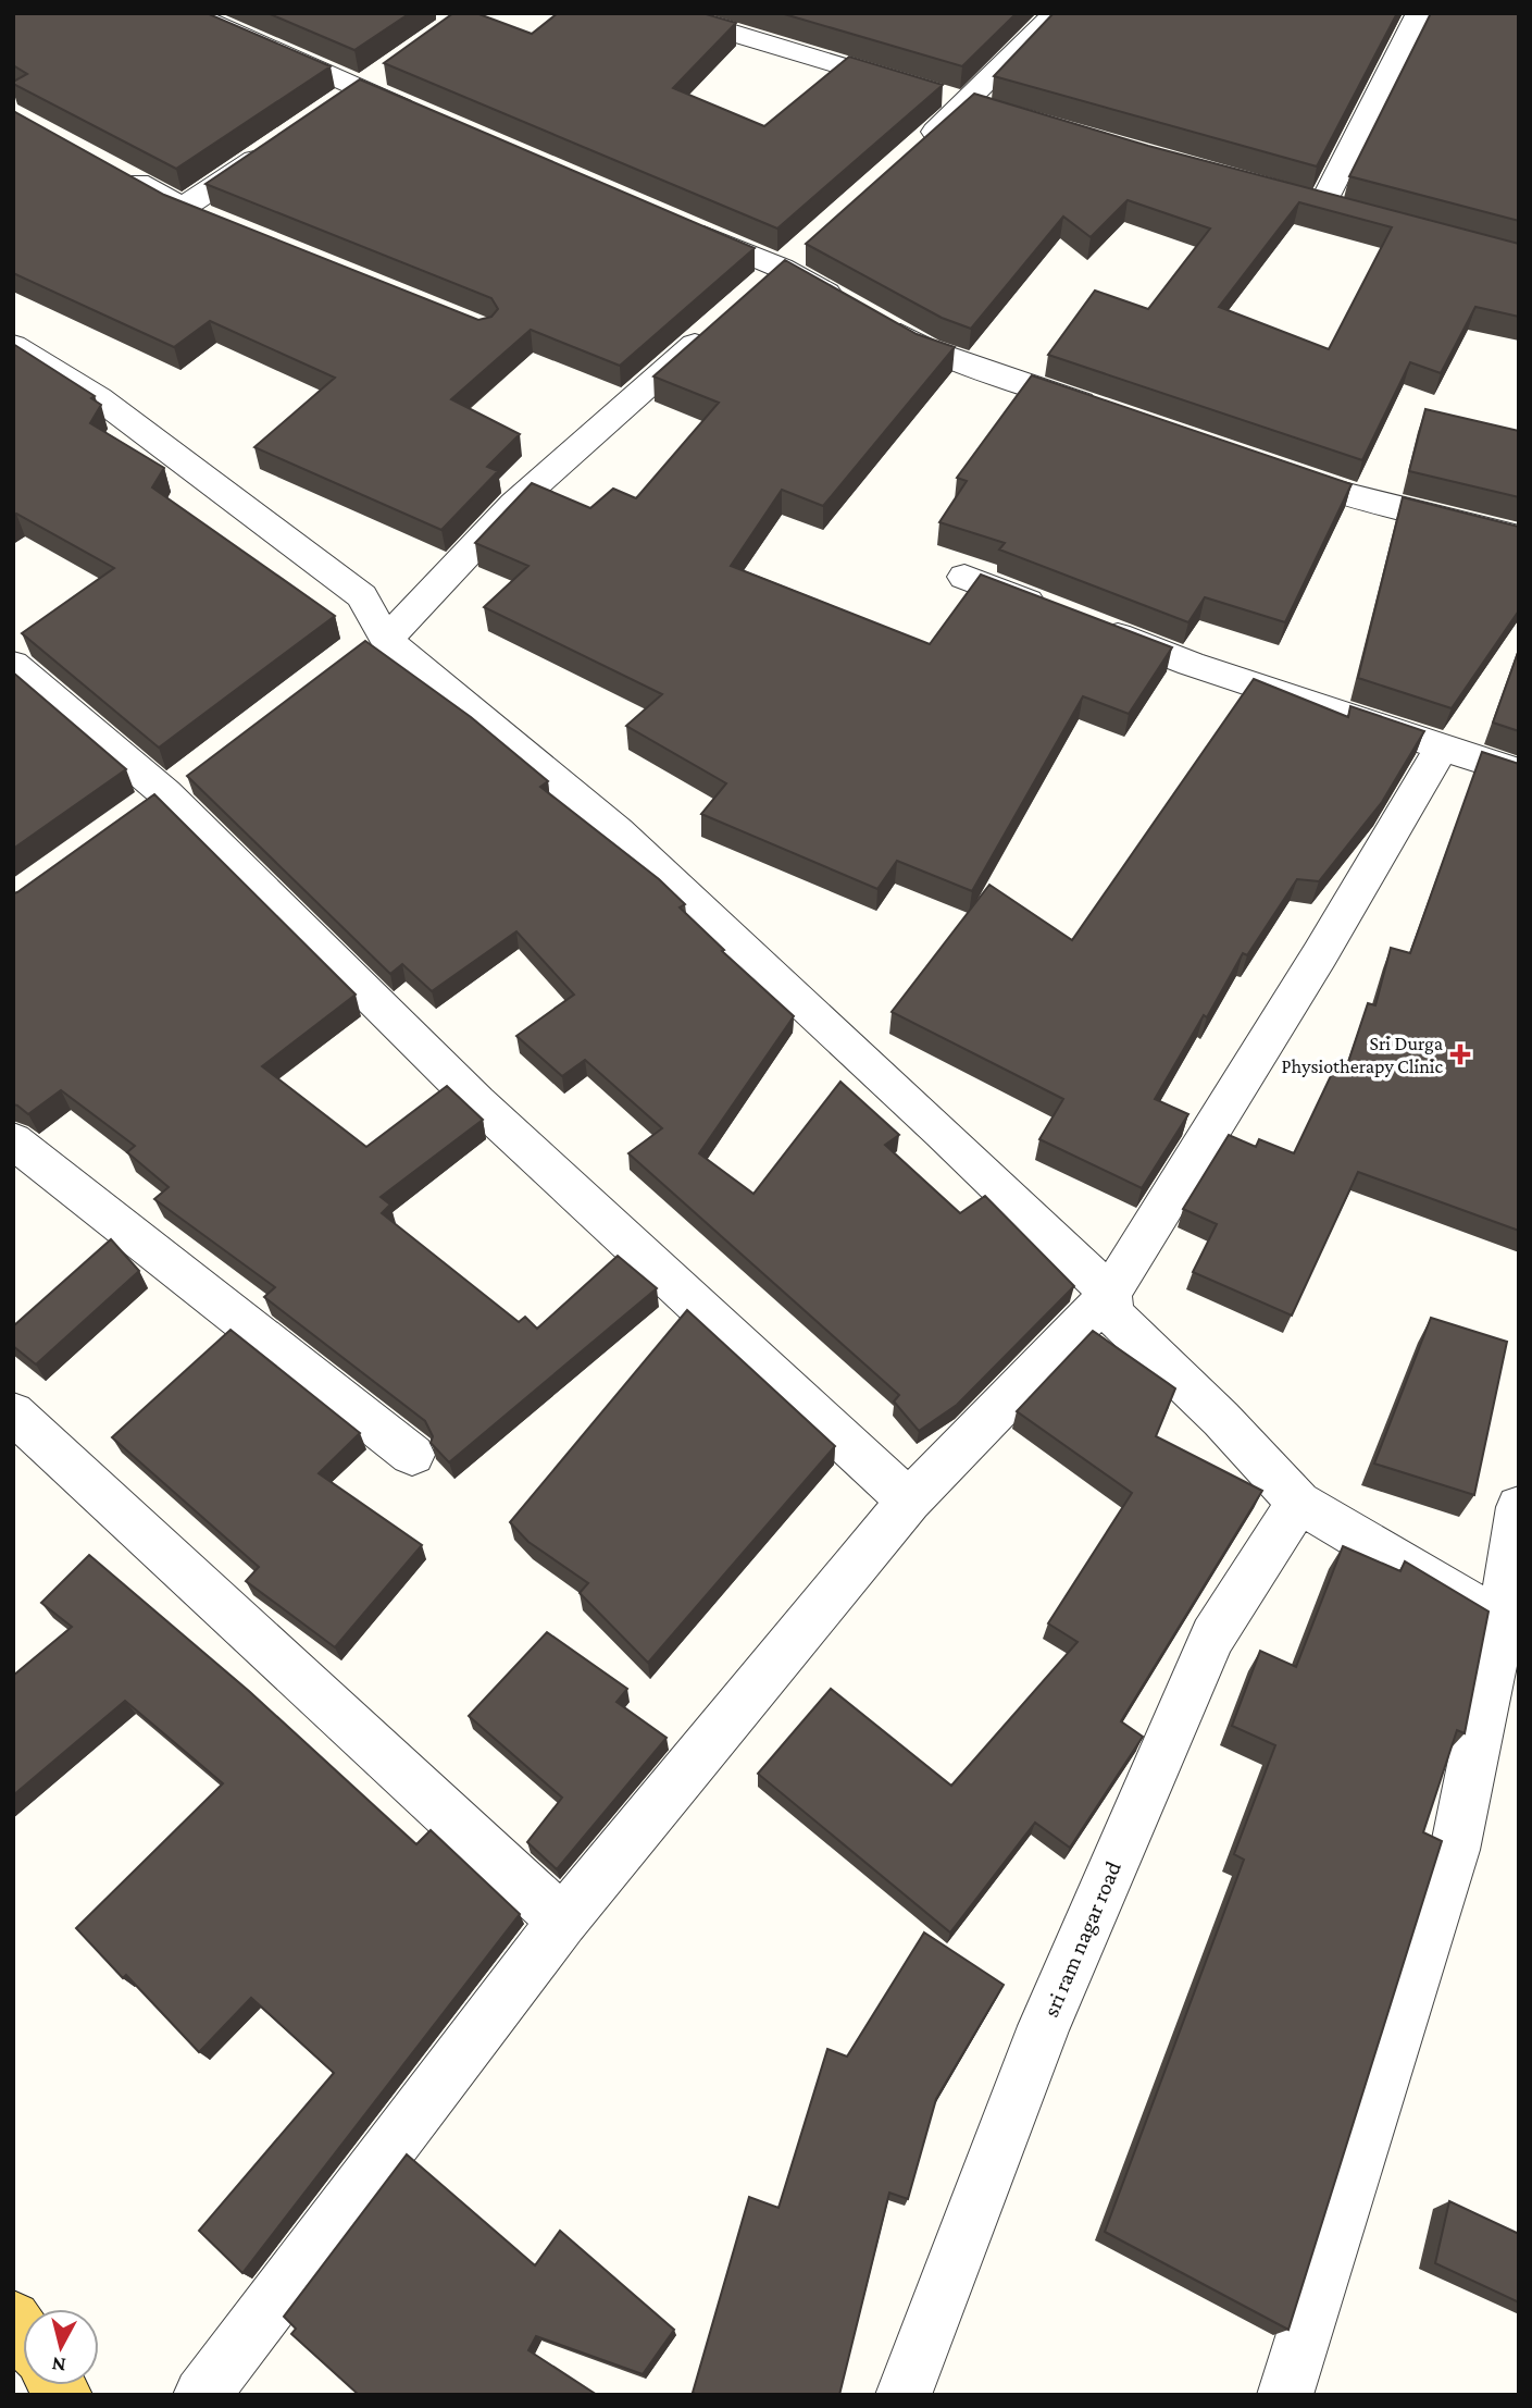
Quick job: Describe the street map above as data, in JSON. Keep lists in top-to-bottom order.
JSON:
{
  "streets": {
    "street": ["sri ram nagar road"]
  },
  "places": {
    "health": ["Sri Durga Physiotherapy Clinic"]
  },
  "north": "bottom"
}
